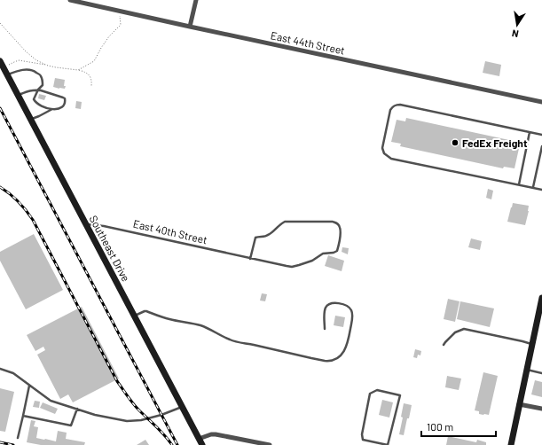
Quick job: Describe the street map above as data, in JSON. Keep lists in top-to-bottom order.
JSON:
{
  "streets": {
    "main road": ["Southeast Drive"],
    "street": ["East 44th Street"],
    "lane": ["East 40th Street"]
  },
  "crossings": [
    ["East 40th Street", "Southeast Drive"]
  ],
  "places": ["FedEx Freight"],
  "scale_bar": "100 m",
  "north": "bottom"
}
